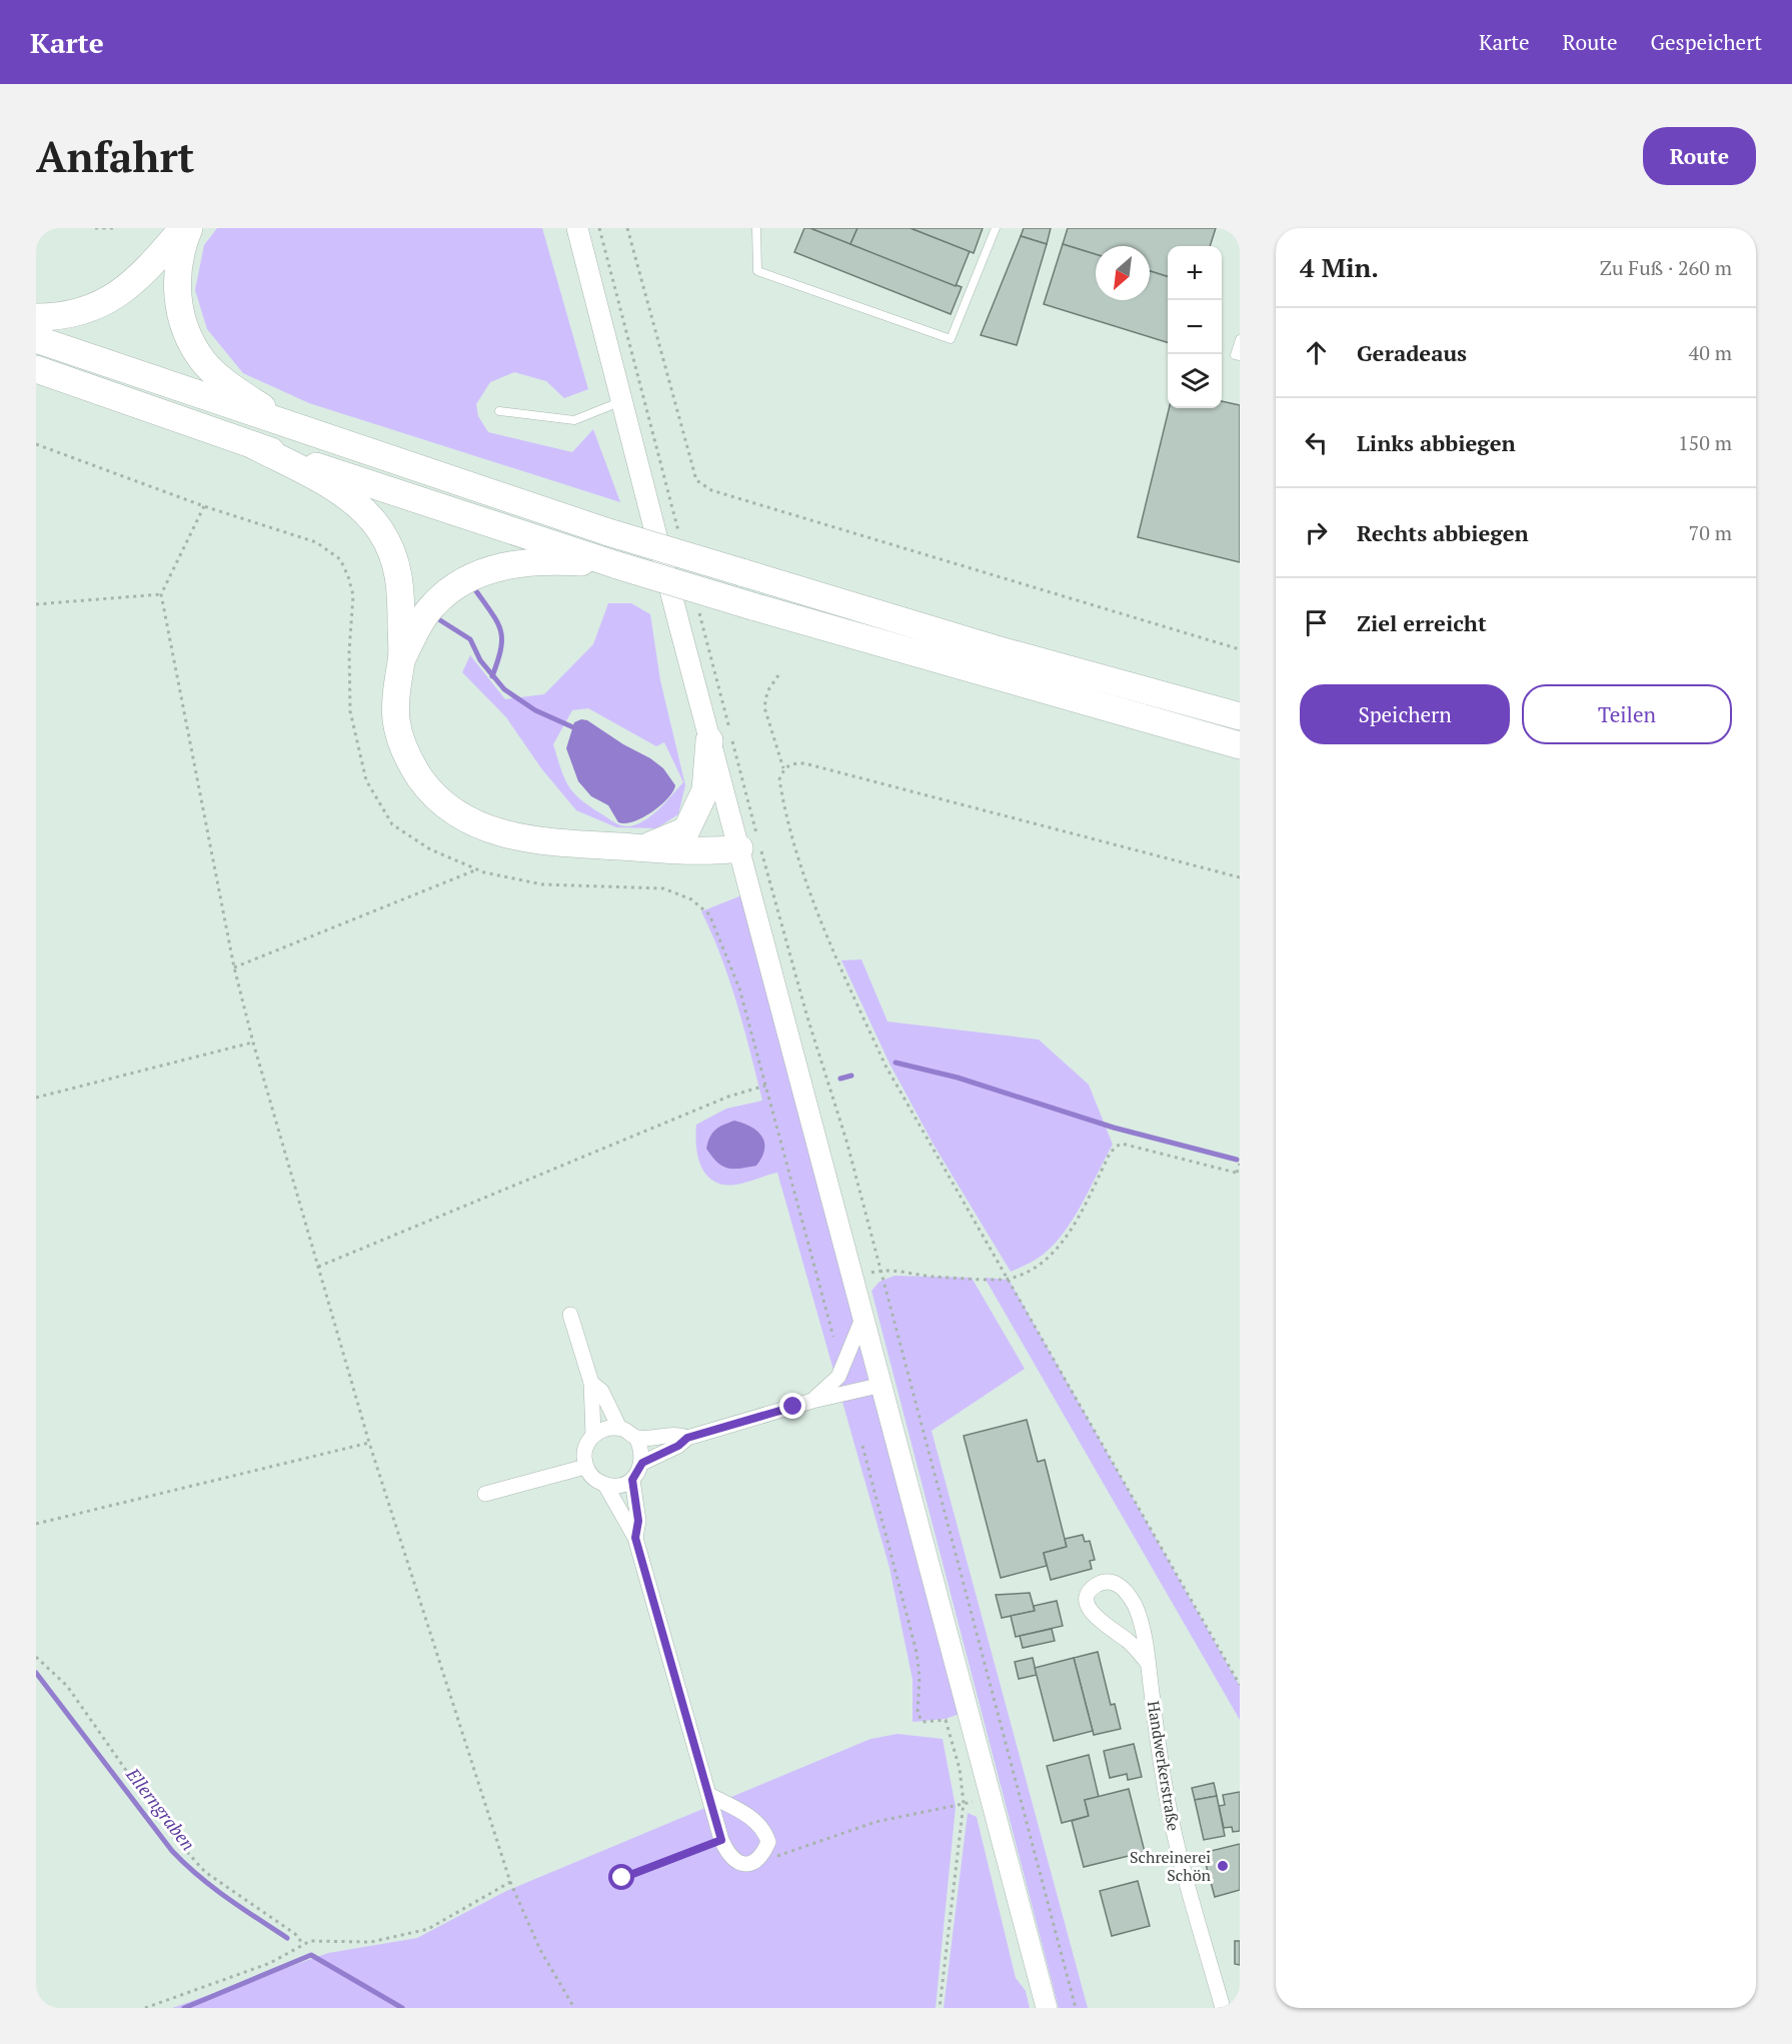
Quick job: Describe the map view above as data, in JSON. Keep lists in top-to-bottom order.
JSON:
{
  "streets": {
    "street": ["Handwerkerstraße"]
  },
  "water": ["Ellerngraben"],
  "places": ["Schreinerei Schön"],
  "north": "bottom left",
  "page": {
    "header": "Karte",
    "nav": ["Karte", "Route", "Gespeichert"],
    "buttons": [
      "Route",
      ["Speichern", "Teilen"]
    ],
    "title": "Anfahrt",
    "heading": ["4 Min.", "Zu Fuß · 260 m"],
    "map_buttons": ["+", "−"],
    "list": [
      ["Geradeaus", "40 m"],
      ["Links abbiegen", "150 m"],
      ["Rechts abbiegen", "70 m"],
      "Ziel erreicht"
    ]
  }
}
